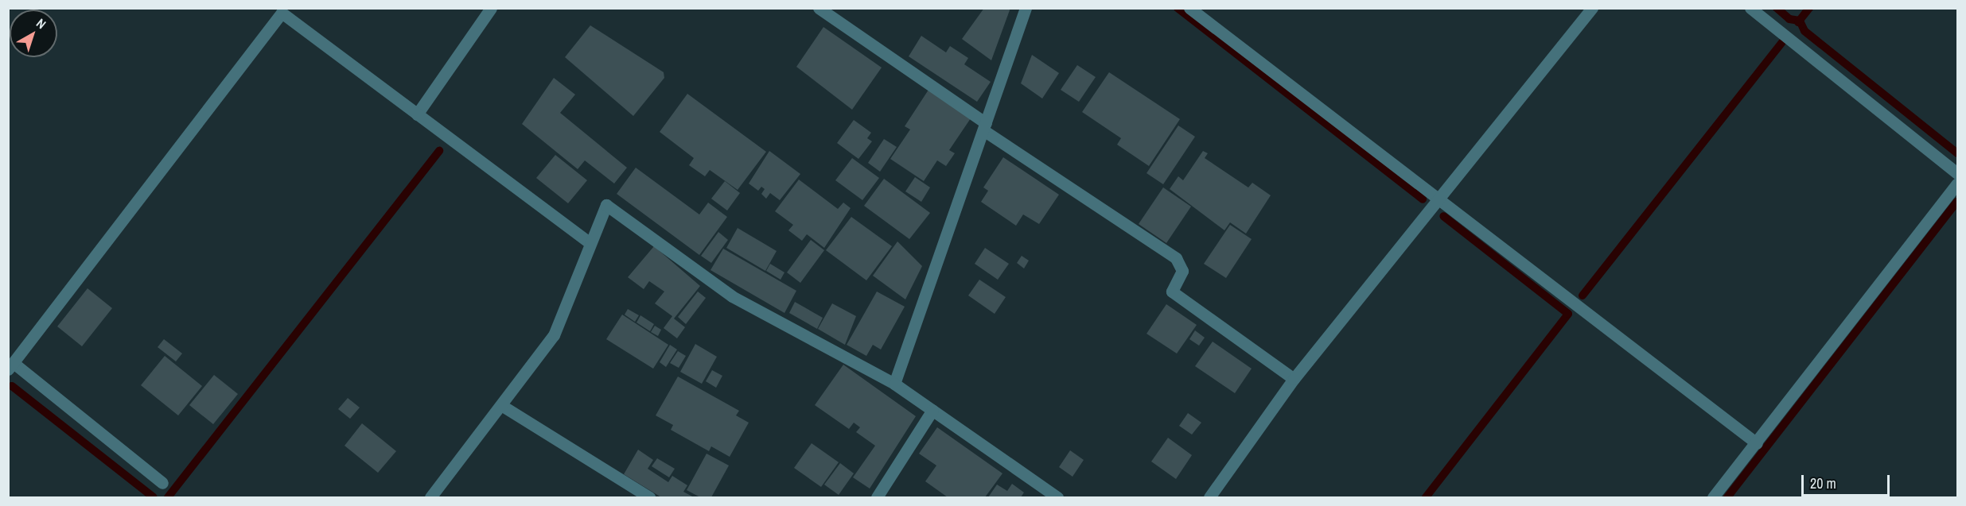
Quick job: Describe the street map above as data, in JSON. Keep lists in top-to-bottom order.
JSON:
{
  "scale_bar": "20 m",
  "north": "top right"
}
